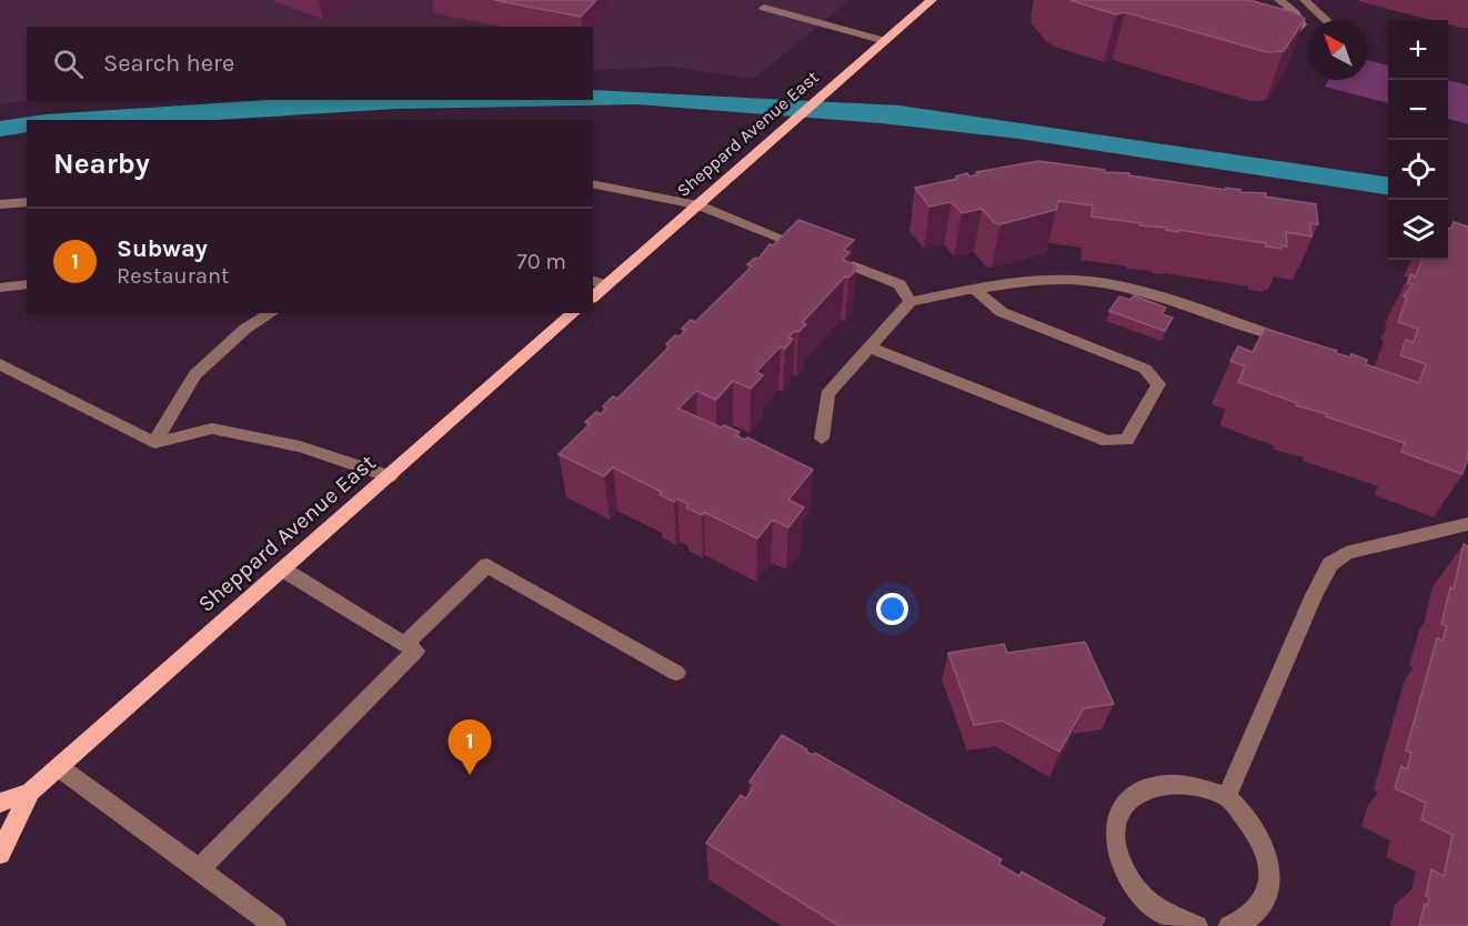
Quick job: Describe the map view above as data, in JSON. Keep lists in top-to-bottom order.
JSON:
{
  "streets": {
    "main road": ["Sheppard Avenue East"]
  },
  "north": "top left",
  "page": {
    "map_buttons": ["+", "−"],
    "search": "Search here",
    "heading": "Nearby",
    "list": [
      {
        "mark": "1",
        "name": "Subway",
        "note": "Restaurant",
        "value": "70 m"
      }
    ],
    "pins": "1"
  }
}
